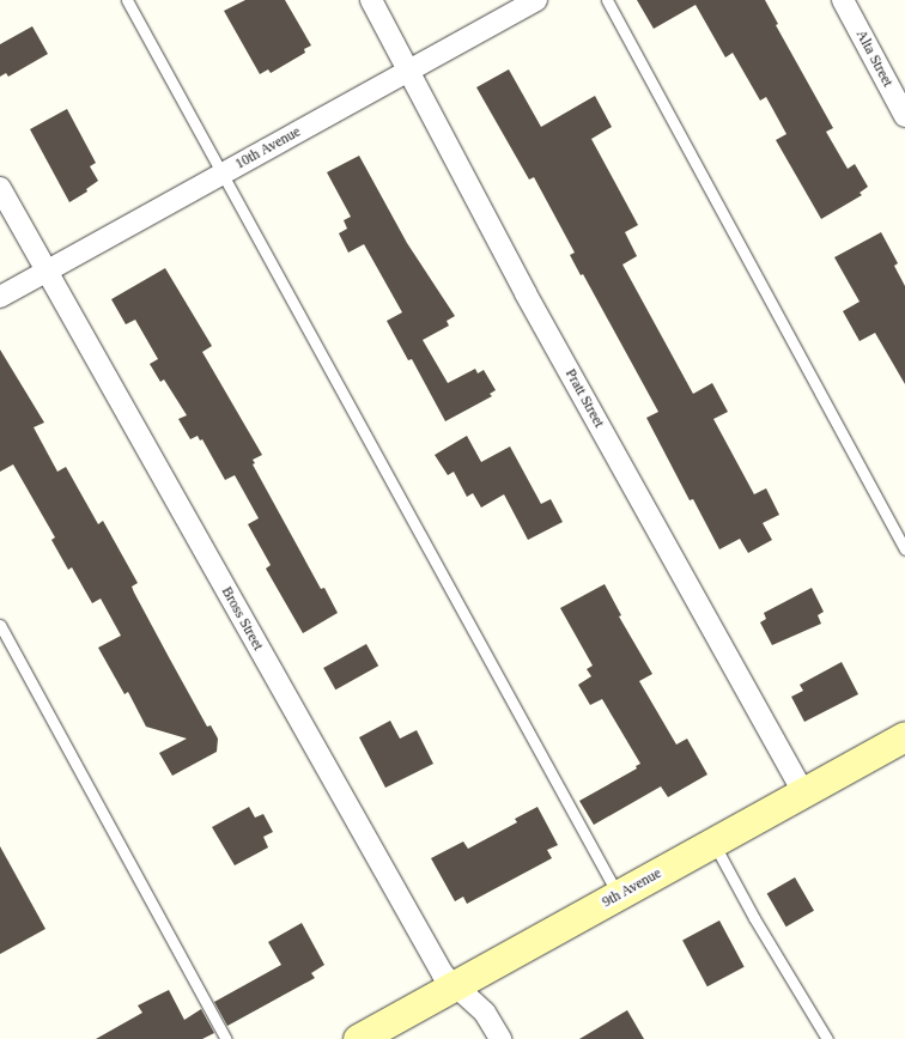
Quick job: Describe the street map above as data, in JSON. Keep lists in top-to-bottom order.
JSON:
{
  "streets": {
    "main road": ["9th Avenue"],
    "street": [
      "Alta Street",
      "10th Avenue",
      "Pratt Street",
      "Bross Street"
    ]
  },
  "crossings": [
    ["10th Avenue", "Pratt Street"],
    ["10th Avenue", "Bross Street"],
    ["Pratt Street", "9th Avenue"],
    ["Bross Street", "9th Avenue"]
  ]
}
